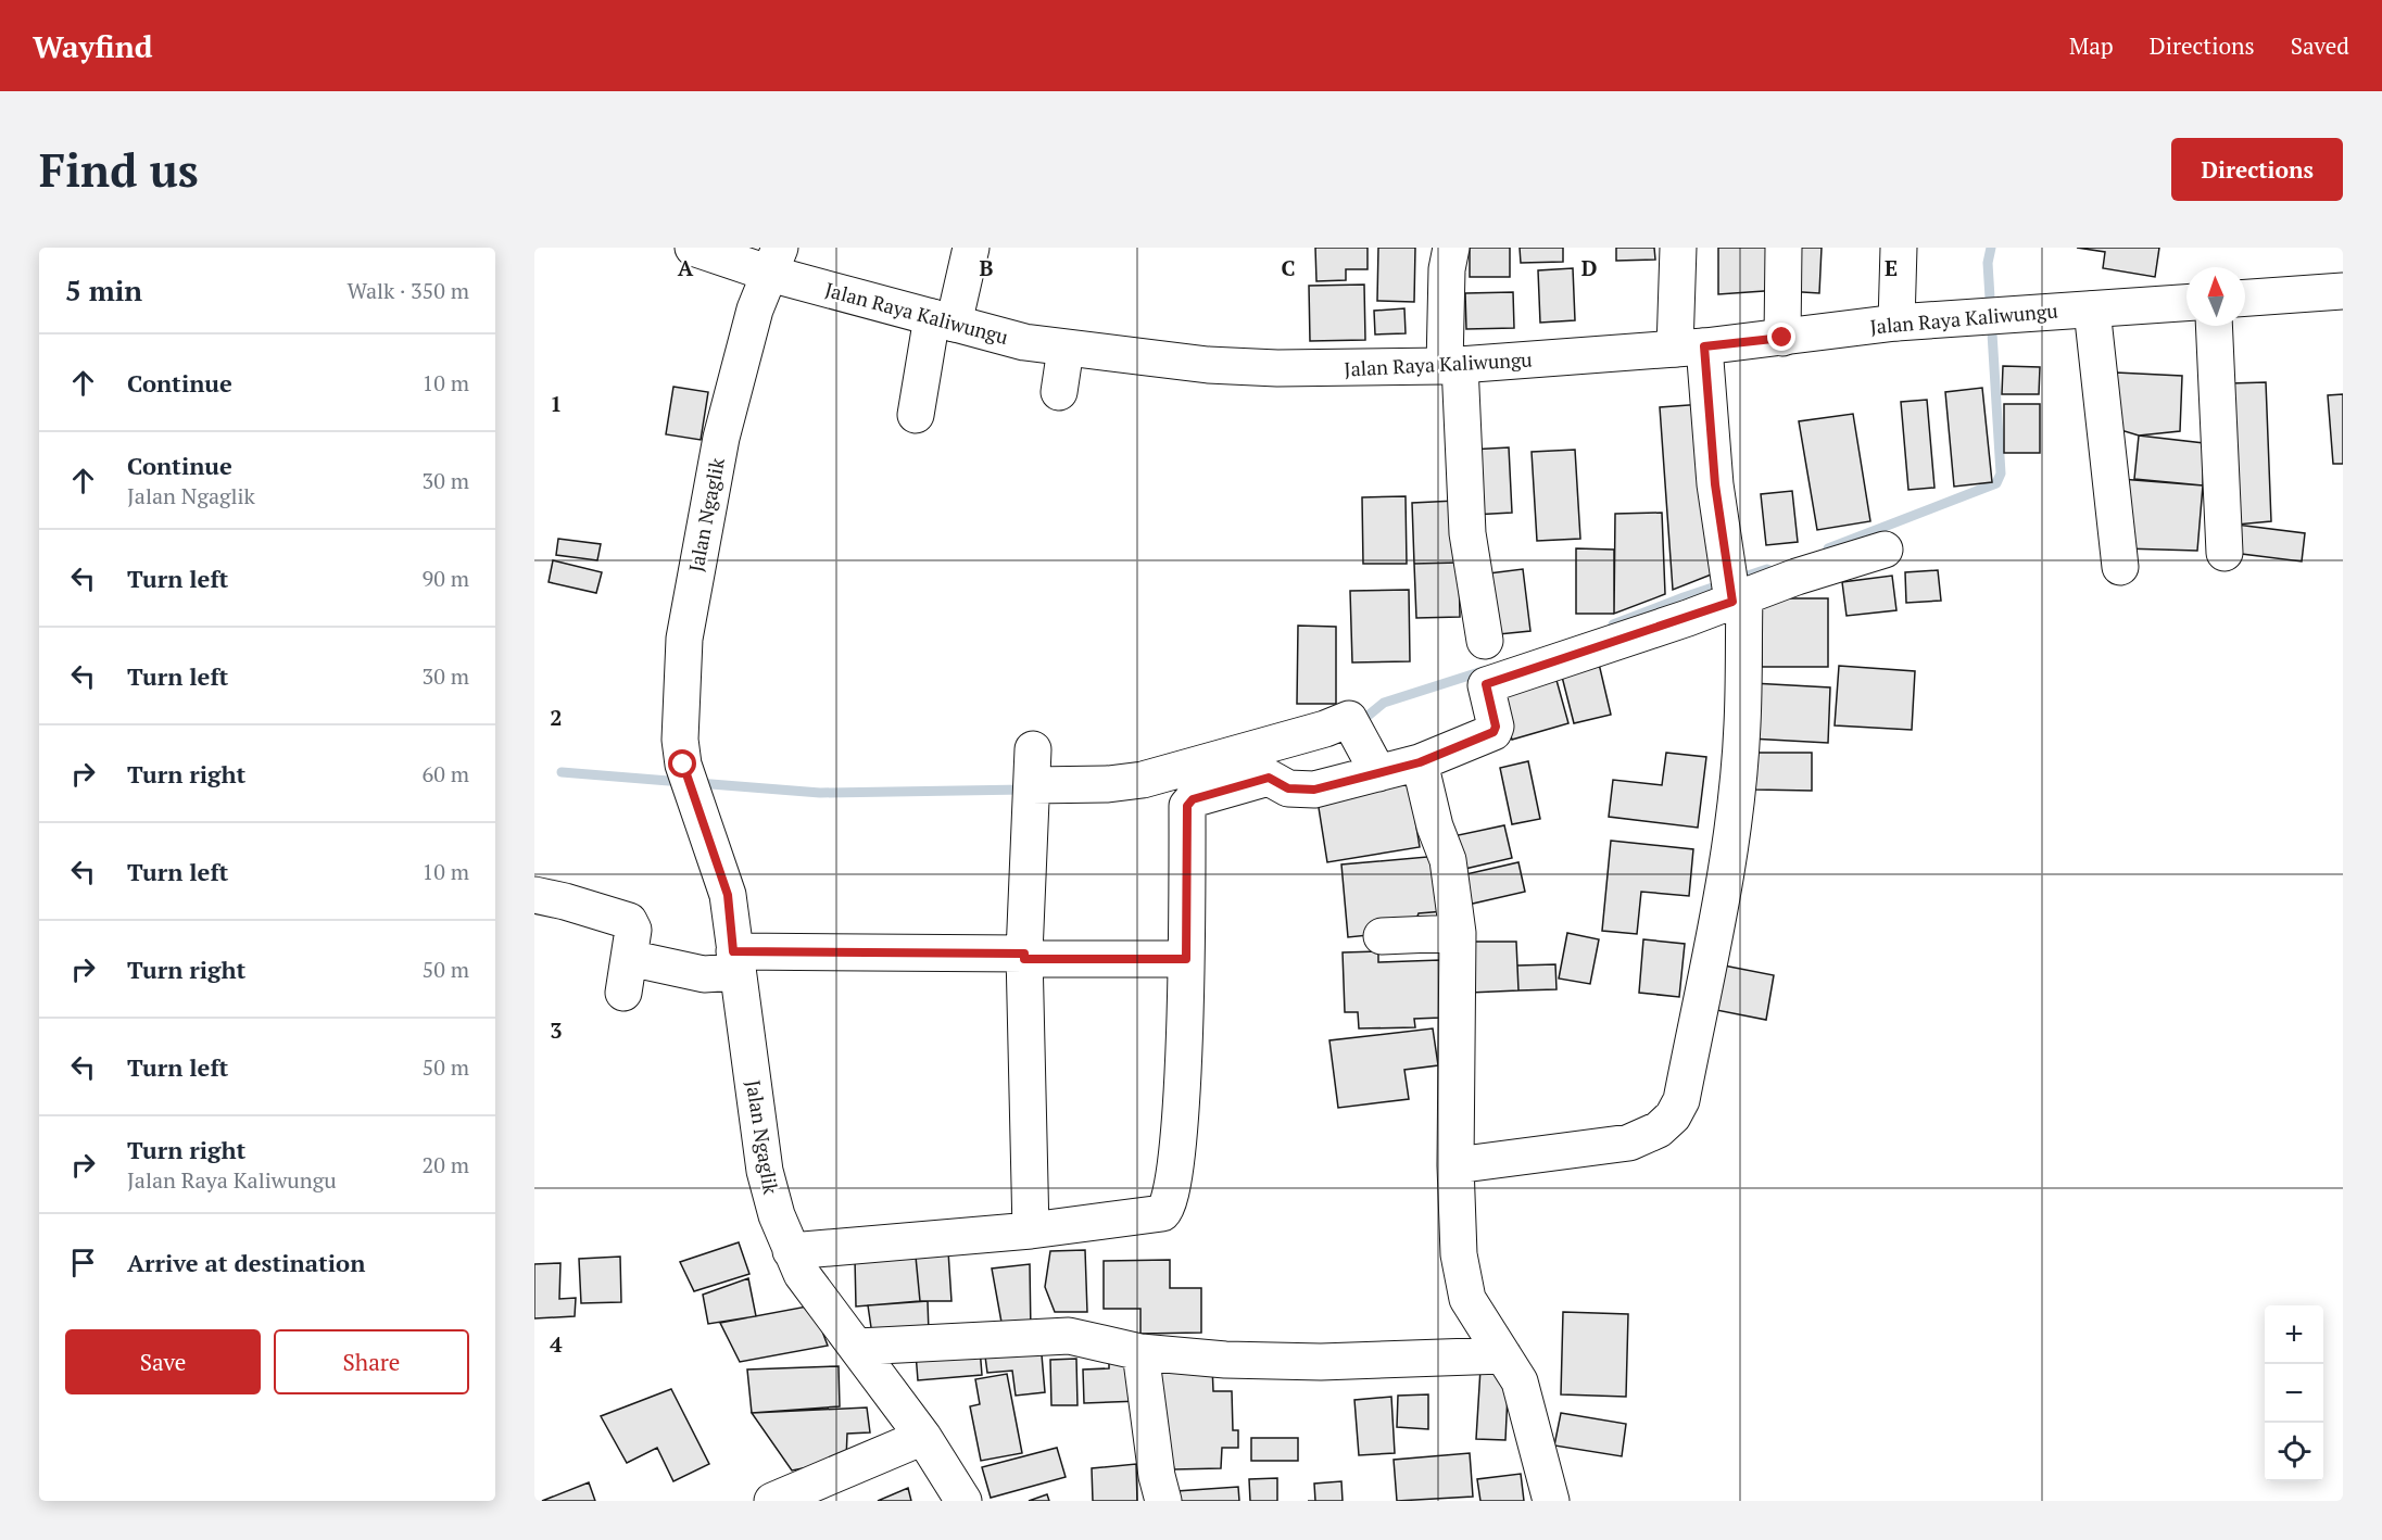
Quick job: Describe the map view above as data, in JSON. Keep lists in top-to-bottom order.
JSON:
{
  "streets": {
    "street": ["Jalan Raya Kaliwungu", "Jalan Ngaglik"]
  },
  "crossings": [
    ["Jalan Raya Kaliwungu", "Jalan Ngaglik"]
  ],
  "north": "top",
  "page": {
    "header": "Wayfind",
    "nav": ["Map", "Directions", "Saved"],
    "buttons": [
      "Directions",
      ["Save", "Share"]
    ],
    "title": "Find us",
    "heading": ["5 min", "Walk · 350 m"],
    "list": [
      ["Continue", "10 m"],
      ["Continue", "Jalan Ngaglik", "30 m"],
      ["Turn left", "90 m"],
      ["Turn left", "30 m"],
      ["Turn right", "60 m"],
      ["Turn left", "10 m"],
      ["Turn right", "50 m"],
      ["Turn left", "50 m"],
      ["Turn right", "Jalan Raya Kaliwungu", "20 m"],
      "Arrive at destination"
    ],
    "map_buttons": ["+", "−"]
  },
  "grid": {
    "columns": [
      "A",
      "B",
      "C",
      "D",
      "E"
    ],
    "rows": [
      "1",
      "2",
      "3",
      "4"
    ]
  }
}
